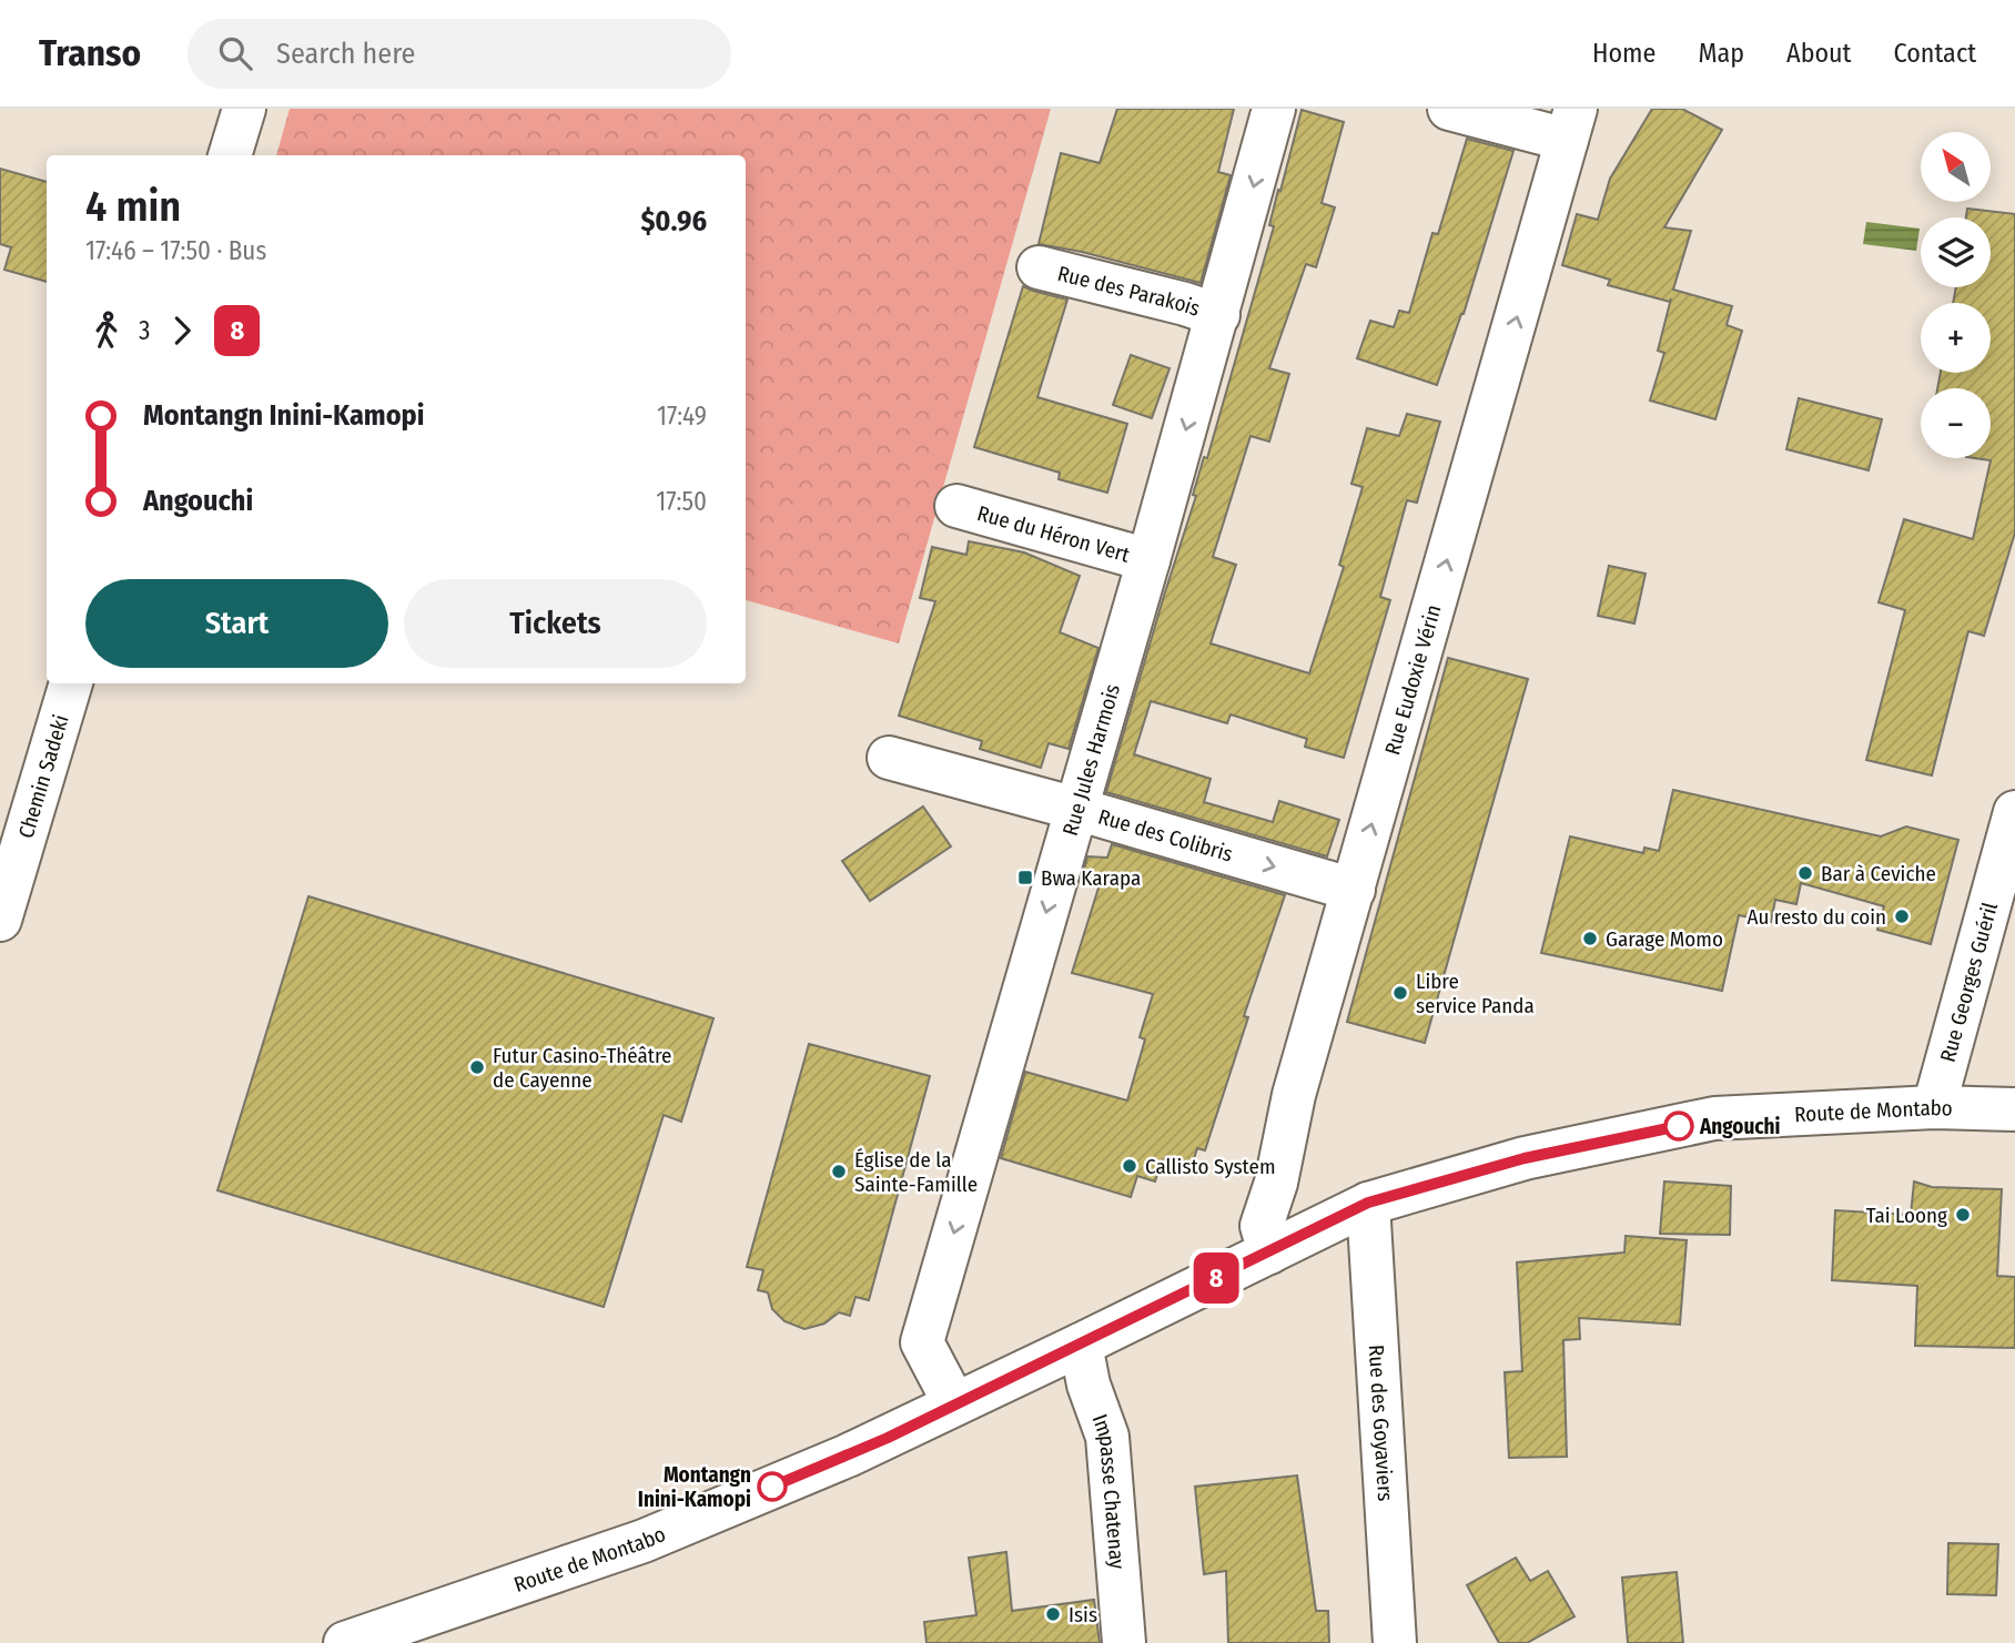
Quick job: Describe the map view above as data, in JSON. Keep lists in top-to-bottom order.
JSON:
{
  "streets": {
    "street": [
      "Rue des Parakois",
      "Rue du Héron Vert",
      "Rue Eudoxie Vérin",
      "Rue Jules Harmois",
      "Chemin Sadeki",
      "Rue des Colibris",
      "Rue Georges Guéril",
      "Route de Montabo",
      "Rue des Goyaviers",
      "Impasse Chatenay"
    ]
  },
  "crossings": [
    ["Rue des Parakois", "Rue Jules Harmois"],
    ["Rue du Héron Vert", "Rue Jules Harmois"],
    ["Rue Eudoxie Vérin", "Rue des Colibris"],
    ["Rue Eudoxie Vérin", "Route de Montabo"],
    ["Rue Jules Harmois", "Rue des Colibris"],
    ["Rue Jules Harmois", "Route de Montabo"],
    ["Rue Georges Guéril", "Route de Montabo"],
    ["Route de Montabo", "Rue des Goyaviers"],
    ["Route de Montabo", "Impasse Chatenay"]
  ],
  "one_way": ["Rue Eudoxie Vérin", "Rue Jules Harmois", "Rue des Colibris"],
  "places": {
    "other": [
      "Bar à Ceviche",
      "Au resto du coin",
      "Garage Momo",
      "Libre service Panda",
      "Futur Casino-Théâtre de Cayenne",
      "Angouchi",
      "Callisto System",
      "Église de la Sainte-Famille",
      "Tai Loong",
      "Montangn Inini-Kamopi",
      "Isis"
    ],
    "transit": ["Bwa Karapa"]
  },
  "lines": ["bus line 8"],
  "north": "top left",
  "page": {
    "header": "Transo",
    "search": "Search here",
    "nav": [
      "Home",
      "Map",
      "About",
      "Contact"
    ],
    "on_map": "8",
    "map_buttons": ["+", "−"],
    "heading": ["4 min", "17:46 – 17:50 · Bus", "$0.96"],
    "legs": ["3", "8"],
    "list": [
      {
        "name": "Montangn Inini-Kamopi",
        "value": "17:49"
      },
      {
        "name": "Angouchi",
        "value": "17:50"
      }
    ],
    "buttons": ["Start", "Tickets"]
  }
}
